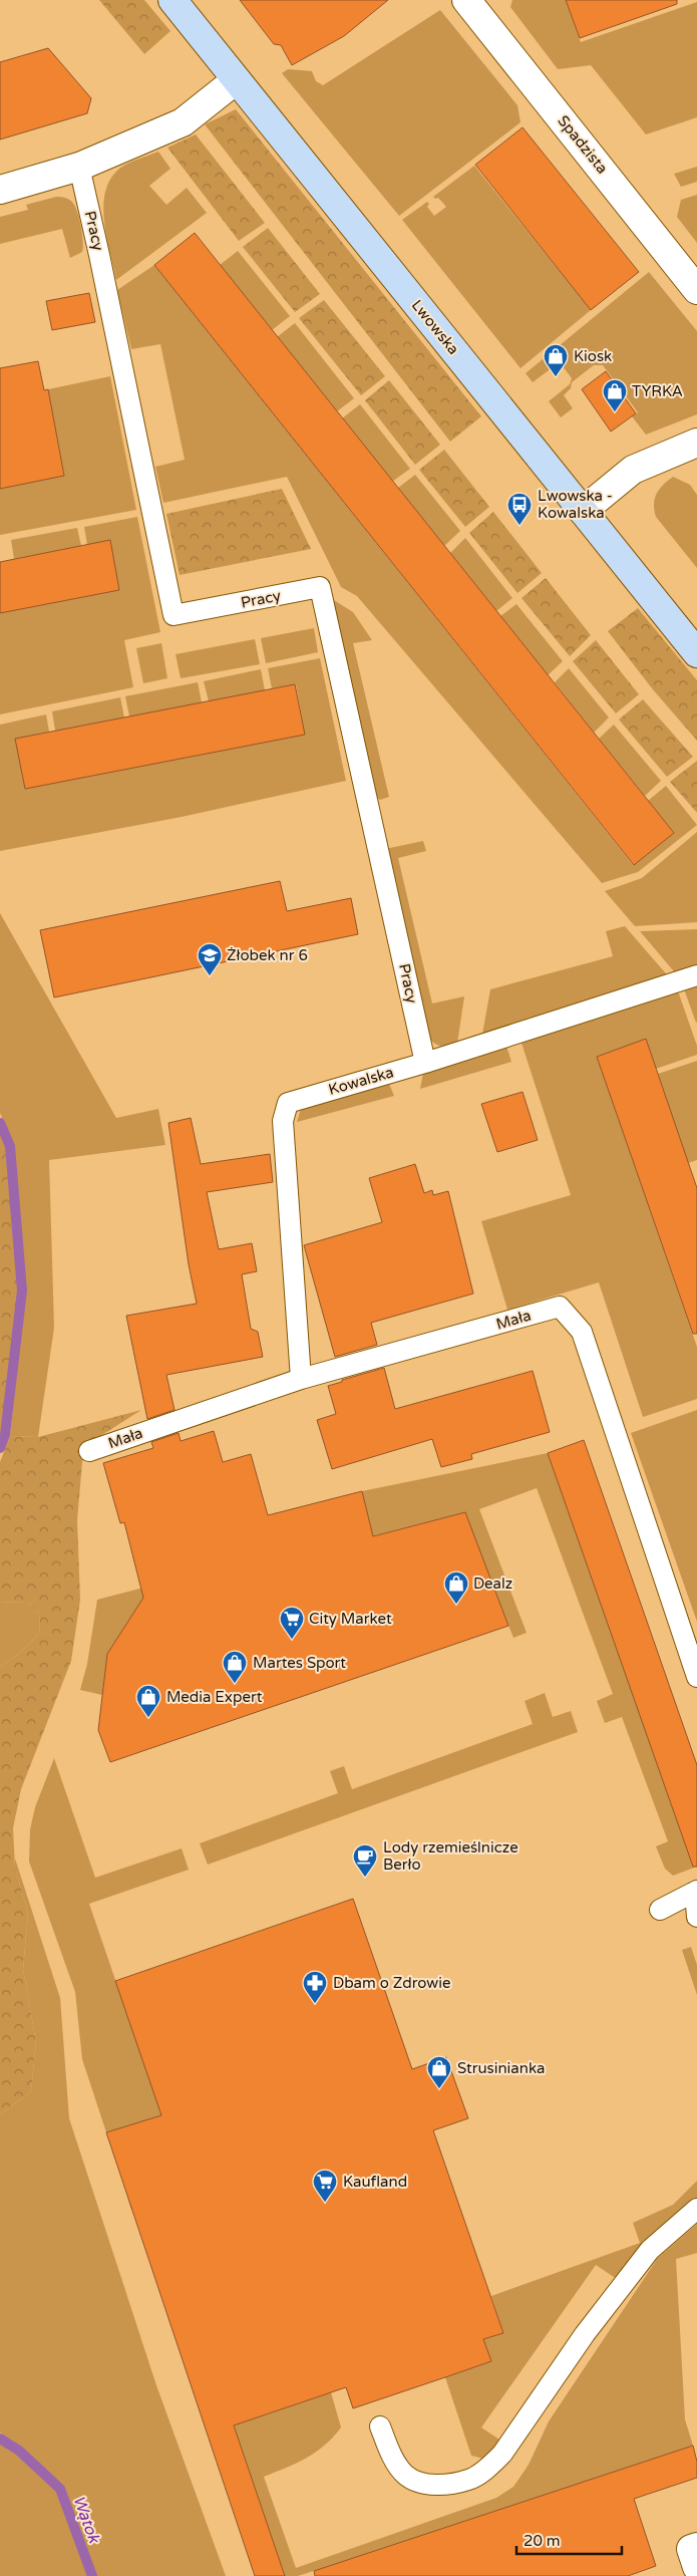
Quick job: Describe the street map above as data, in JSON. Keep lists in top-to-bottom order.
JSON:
{
  "streets": {
    "street": ["Spadzista", "Lwowska"],
    "lane": ["Pracy", "Kowalska", "Mała"]
  },
  "crossings": [
    ["Pracy", "Kowalska"],
    ["Kowalska", "Mała"]
  ],
  "water": ["Wątok"],
  "places": {
    "shop": [
      "Kiosk",
      "TYRKA",
      "Dealz",
      "Martes Sport",
      "Media Expert",
      "Strusinianka"
    ],
    "bus stop": ["Lwowska - Kowalska"],
    "school or university": ["Żłobek nr 6"],
    "supermarket": ["City Market", "Kaufland"],
    "cafe": ["Lody rzemieślnicze Berło"],
    "pharmacy": ["Dbam o Zdrowie"]
  },
  "scale_bar": "20 m"
}
